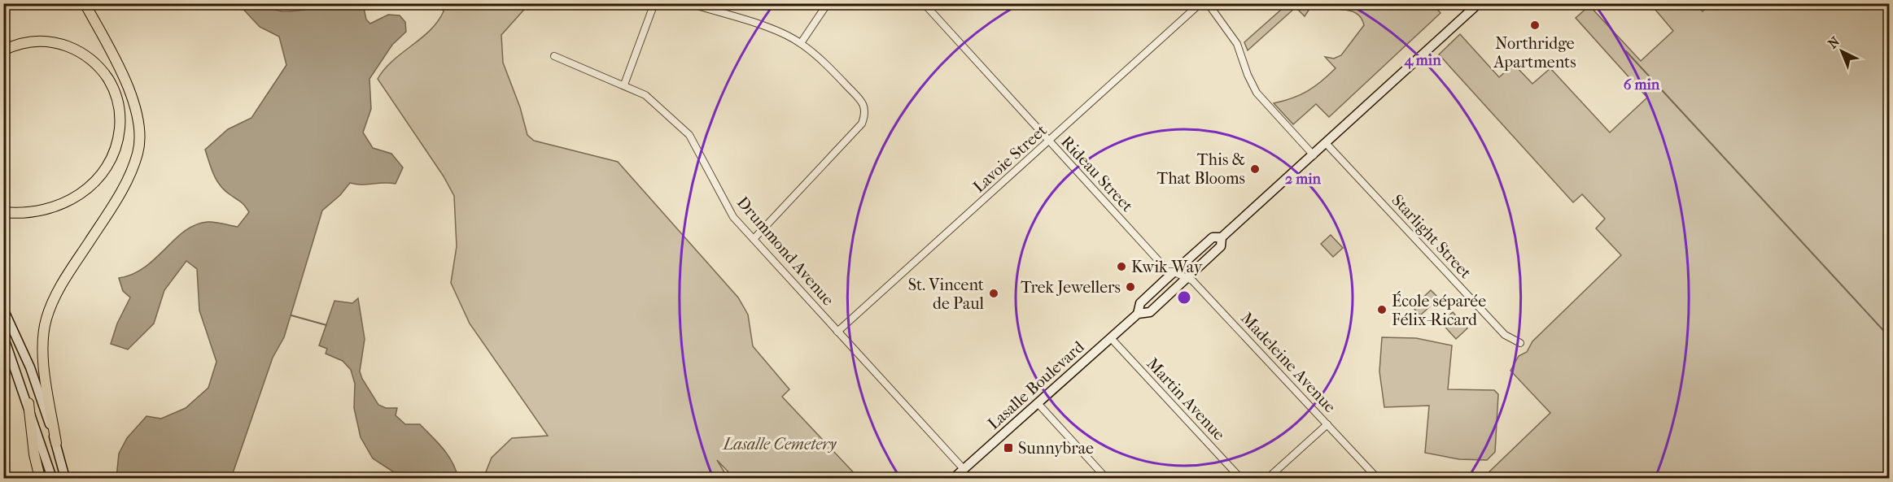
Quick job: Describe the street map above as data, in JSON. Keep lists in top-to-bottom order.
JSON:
{
  "streets": {
    "main road": ["Lasalle Boulevard"],
    "street": [
      "Lavoie Street",
      "Rideau Street",
      "Starlight Street",
      "Drummond Avenue",
      "Madeleine Avenue",
      "Martin Avenue"
    ]
  },
  "crossings": [
    ["Lavoie Street", "Rideau Street"],
    ["Lavoie Street", "Drummond Avenue"],
    ["Rideau Street", "Madeleine Avenue"],
    ["Rideau Street", "Lasalle Boulevard"],
    ["Starlight Street", "Lasalle Boulevard"],
    ["Drummond Avenue", "Lasalle Boulevard"],
    ["Madeleine Avenue", "Lasalle Boulevard"],
    ["Lasalle Boulevard", "Martin Avenue"]
  ],
  "parks": ["Lasalle Cemetery"],
  "places": {
    "other": [
      "Northridge Apartments",
      "This & That Blooms",
      "Kwik-Way",
      "Trek Jewellers",
      "St. Vincent de Paul",
      "École séparée Félix-Ricard"
    ],
    "transit": ["Sunnybrae"]
  },
  "north": "top left",
  "rings": ["4 min", "6 min", "2 min"]
}
